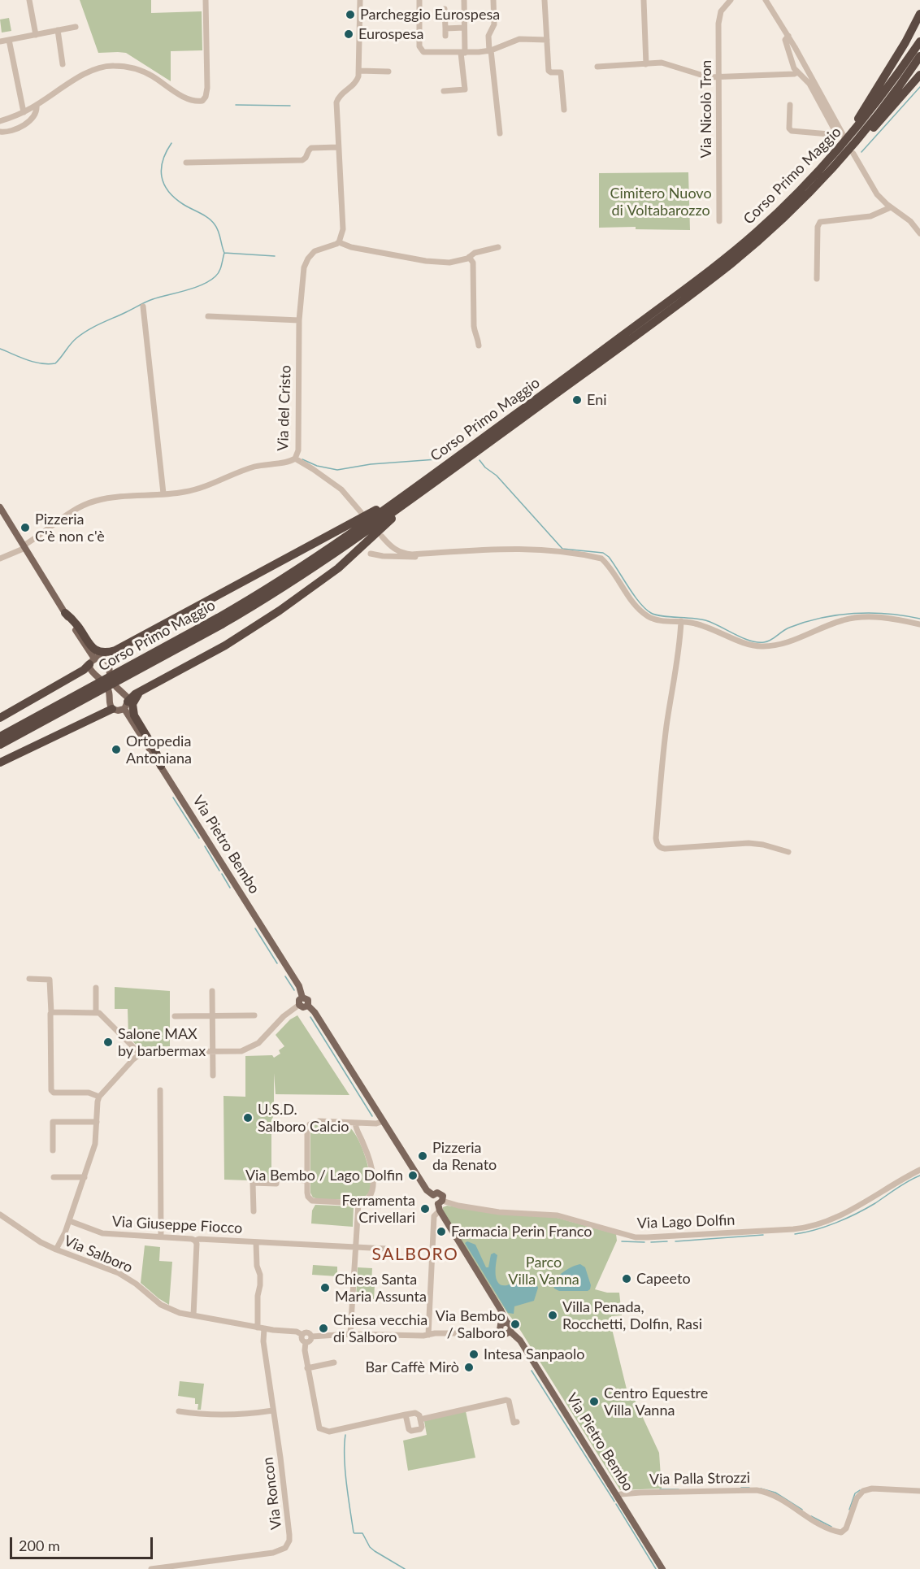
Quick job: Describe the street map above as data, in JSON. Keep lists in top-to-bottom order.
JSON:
{
  "streets": {
    "highway": ["Corso Primo Maggio"],
    "main road": ["Via Pietro Bembo"],
    "street": [
      "Via Nicolò Tron",
      "Via del Cristo",
      "Via Lago Dolfin",
      "Via Giuseppe Fiocco",
      "Via Salboro",
      "Via Palla Strozzi",
      "Via Roncon"
    ]
  },
  "crossings": [
    ["Via Pietro Bembo", "Via Lago Dolfin"],
    ["Via Pietro Bembo", "Via Salboro"],
    ["Via Pietro Bembo", "Via Palla Strozzi"],
    ["Via Salboro", "Via Roncon"]
  ],
  "districts": ["SALBORO"],
  "parks": ["Cimitero Nuovo di Voltabarozzo", "Parco Villa Vanna"],
  "places": [
    "Parcheggio Eurospesa",
    "Eurospesa",
    "Eni",
    "Pizzeria C'è non c'è",
    "Ortopedia Antoniana",
    "Salone MAX by barbermax",
    "U.S.D. Salboro Calcio",
    "Pizzeria da Renato",
    "Via Bembo / Lago Dolfin",
    "Ferramenta Crivellari",
    "Farmacia Perin Franco",
    "Capeeto",
    "Chiesa Santa Maria Assunta",
    "Villa Penada, Rocchetti, Dolfin, Rasi",
    "Via Bembo / Salboro",
    "Chiesa vecchia di Salboro",
    "Intesa Sanpaolo",
    "Bar Caffè Mirò",
    "Centro Equestre Villa Vanna"
  ],
  "scale_bar": "200 m"
}
